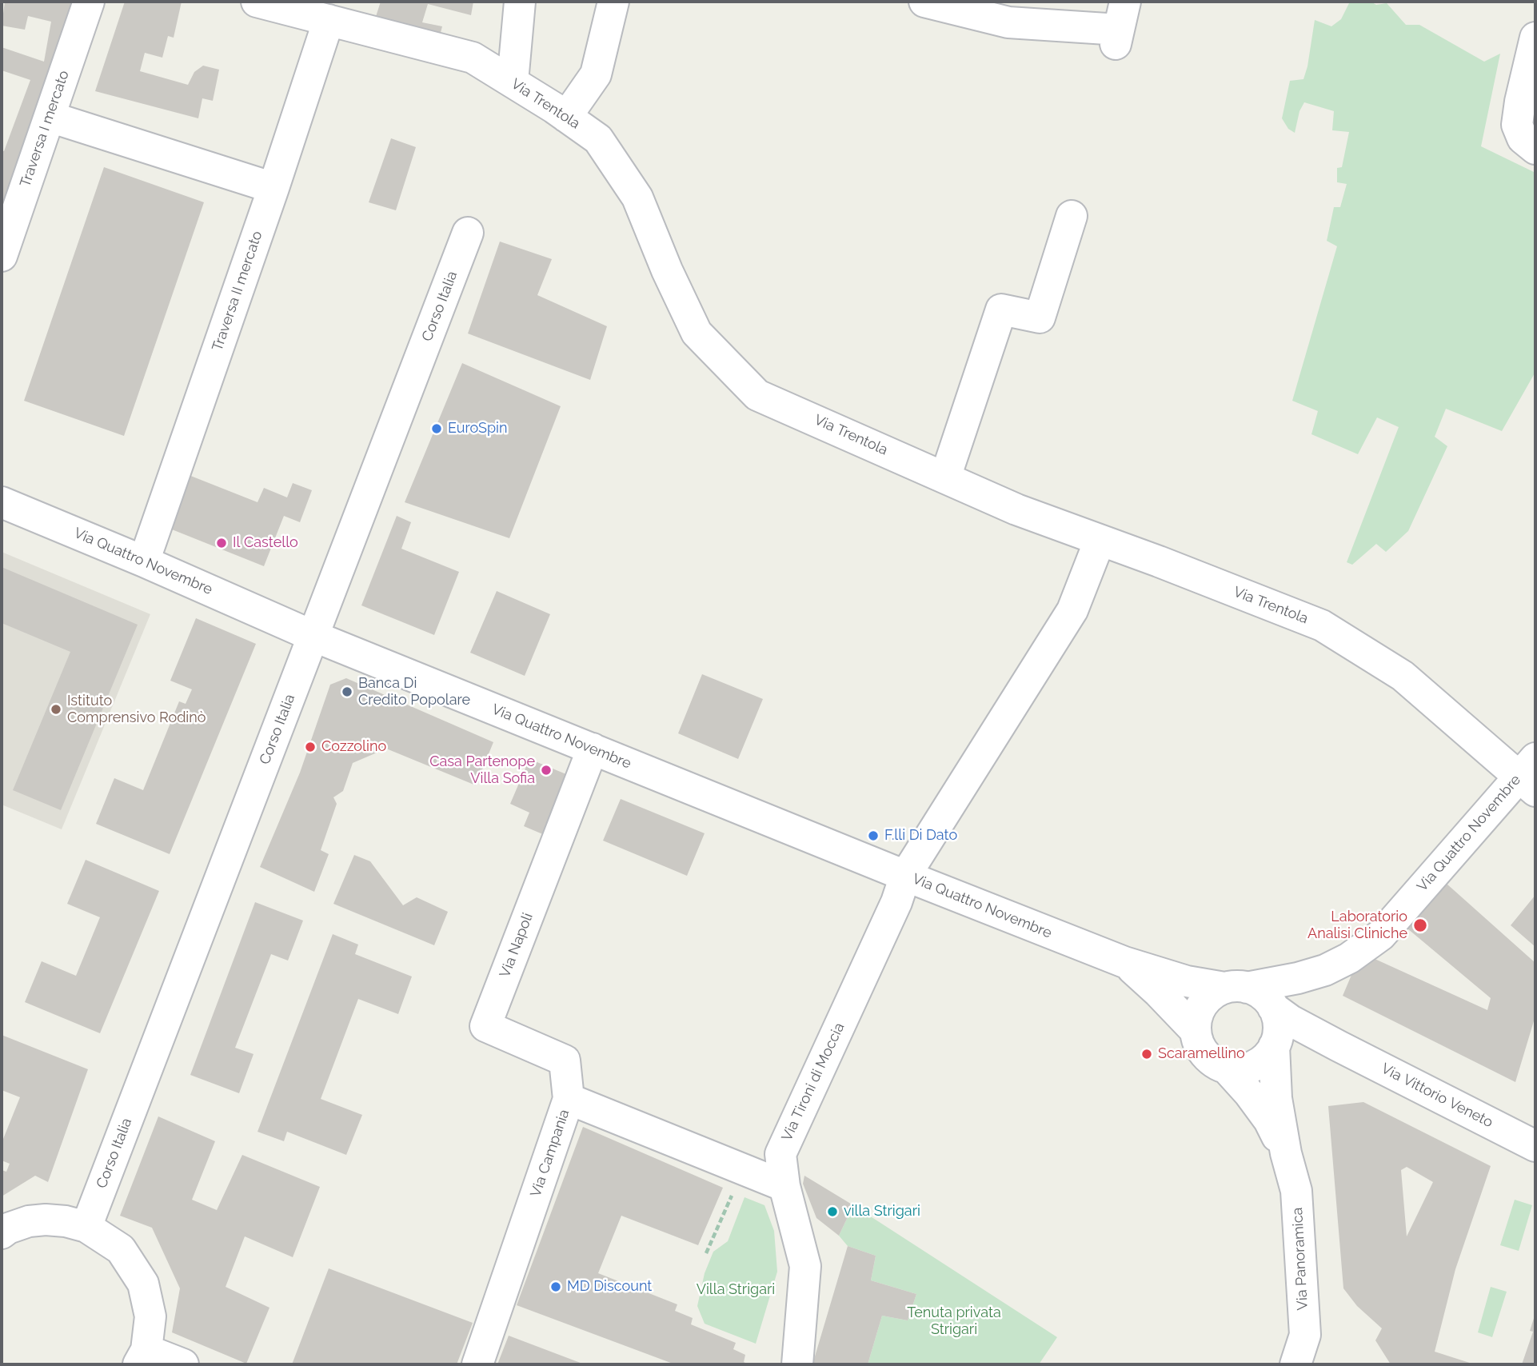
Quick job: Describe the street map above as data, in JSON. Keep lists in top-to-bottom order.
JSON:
{
  "streets": {
    "street": [
      "Via Trentola",
      "Traversa I mercato",
      "Traversa II mercato",
      "Corso Italia",
      "Via Quattro Novembre",
      "Via Napoli",
      "Via Tironi di Moccia",
      "Via Vittorio Veneto",
      "Via Campania",
      "Via Panoramica"
    ]
  },
  "crossings": [
    ["Via Trentola", "Traversa II mercato"],
    ["Via Trentola", "Via Quattro Novembre"],
    ["Via Trentola", "Via Tironi di Moccia"],
    ["Traversa II mercato", "Via Quattro Novembre"],
    ["Corso Italia", "Via Quattro Novembre"],
    ["Via Quattro Novembre", "Via Napoli"],
    ["Via Quattro Novembre", "Via Tironi di Moccia"],
    ["Via Quattro Novembre", "Via Vittorio Veneto"],
    ["Via Quattro Novembre", "Via Panoramica"],
    ["Via Napoli", "Via Campania"],
    ["Via Tironi di Moccia", "Via Campania"],
    ["Via Vittorio Veneto", "Via Panoramica"]
  ],
  "parks": ["Villa Strigari", "Tenuta privata Strigari"],
  "places": [
    "EuroSpin",
    "Il Castello",
    "Banca Di Credito Popolare",
    "Istituto Comprensivo Rodinò",
    "Cozzolino",
    "Casa Partenope Villa Sofia",
    "F.lli Di Dato",
    "Laboratorio Analisi Cliniche",
    "Scaramellino",
    "villa Strigari",
    "MD Discount"
  ]
}
